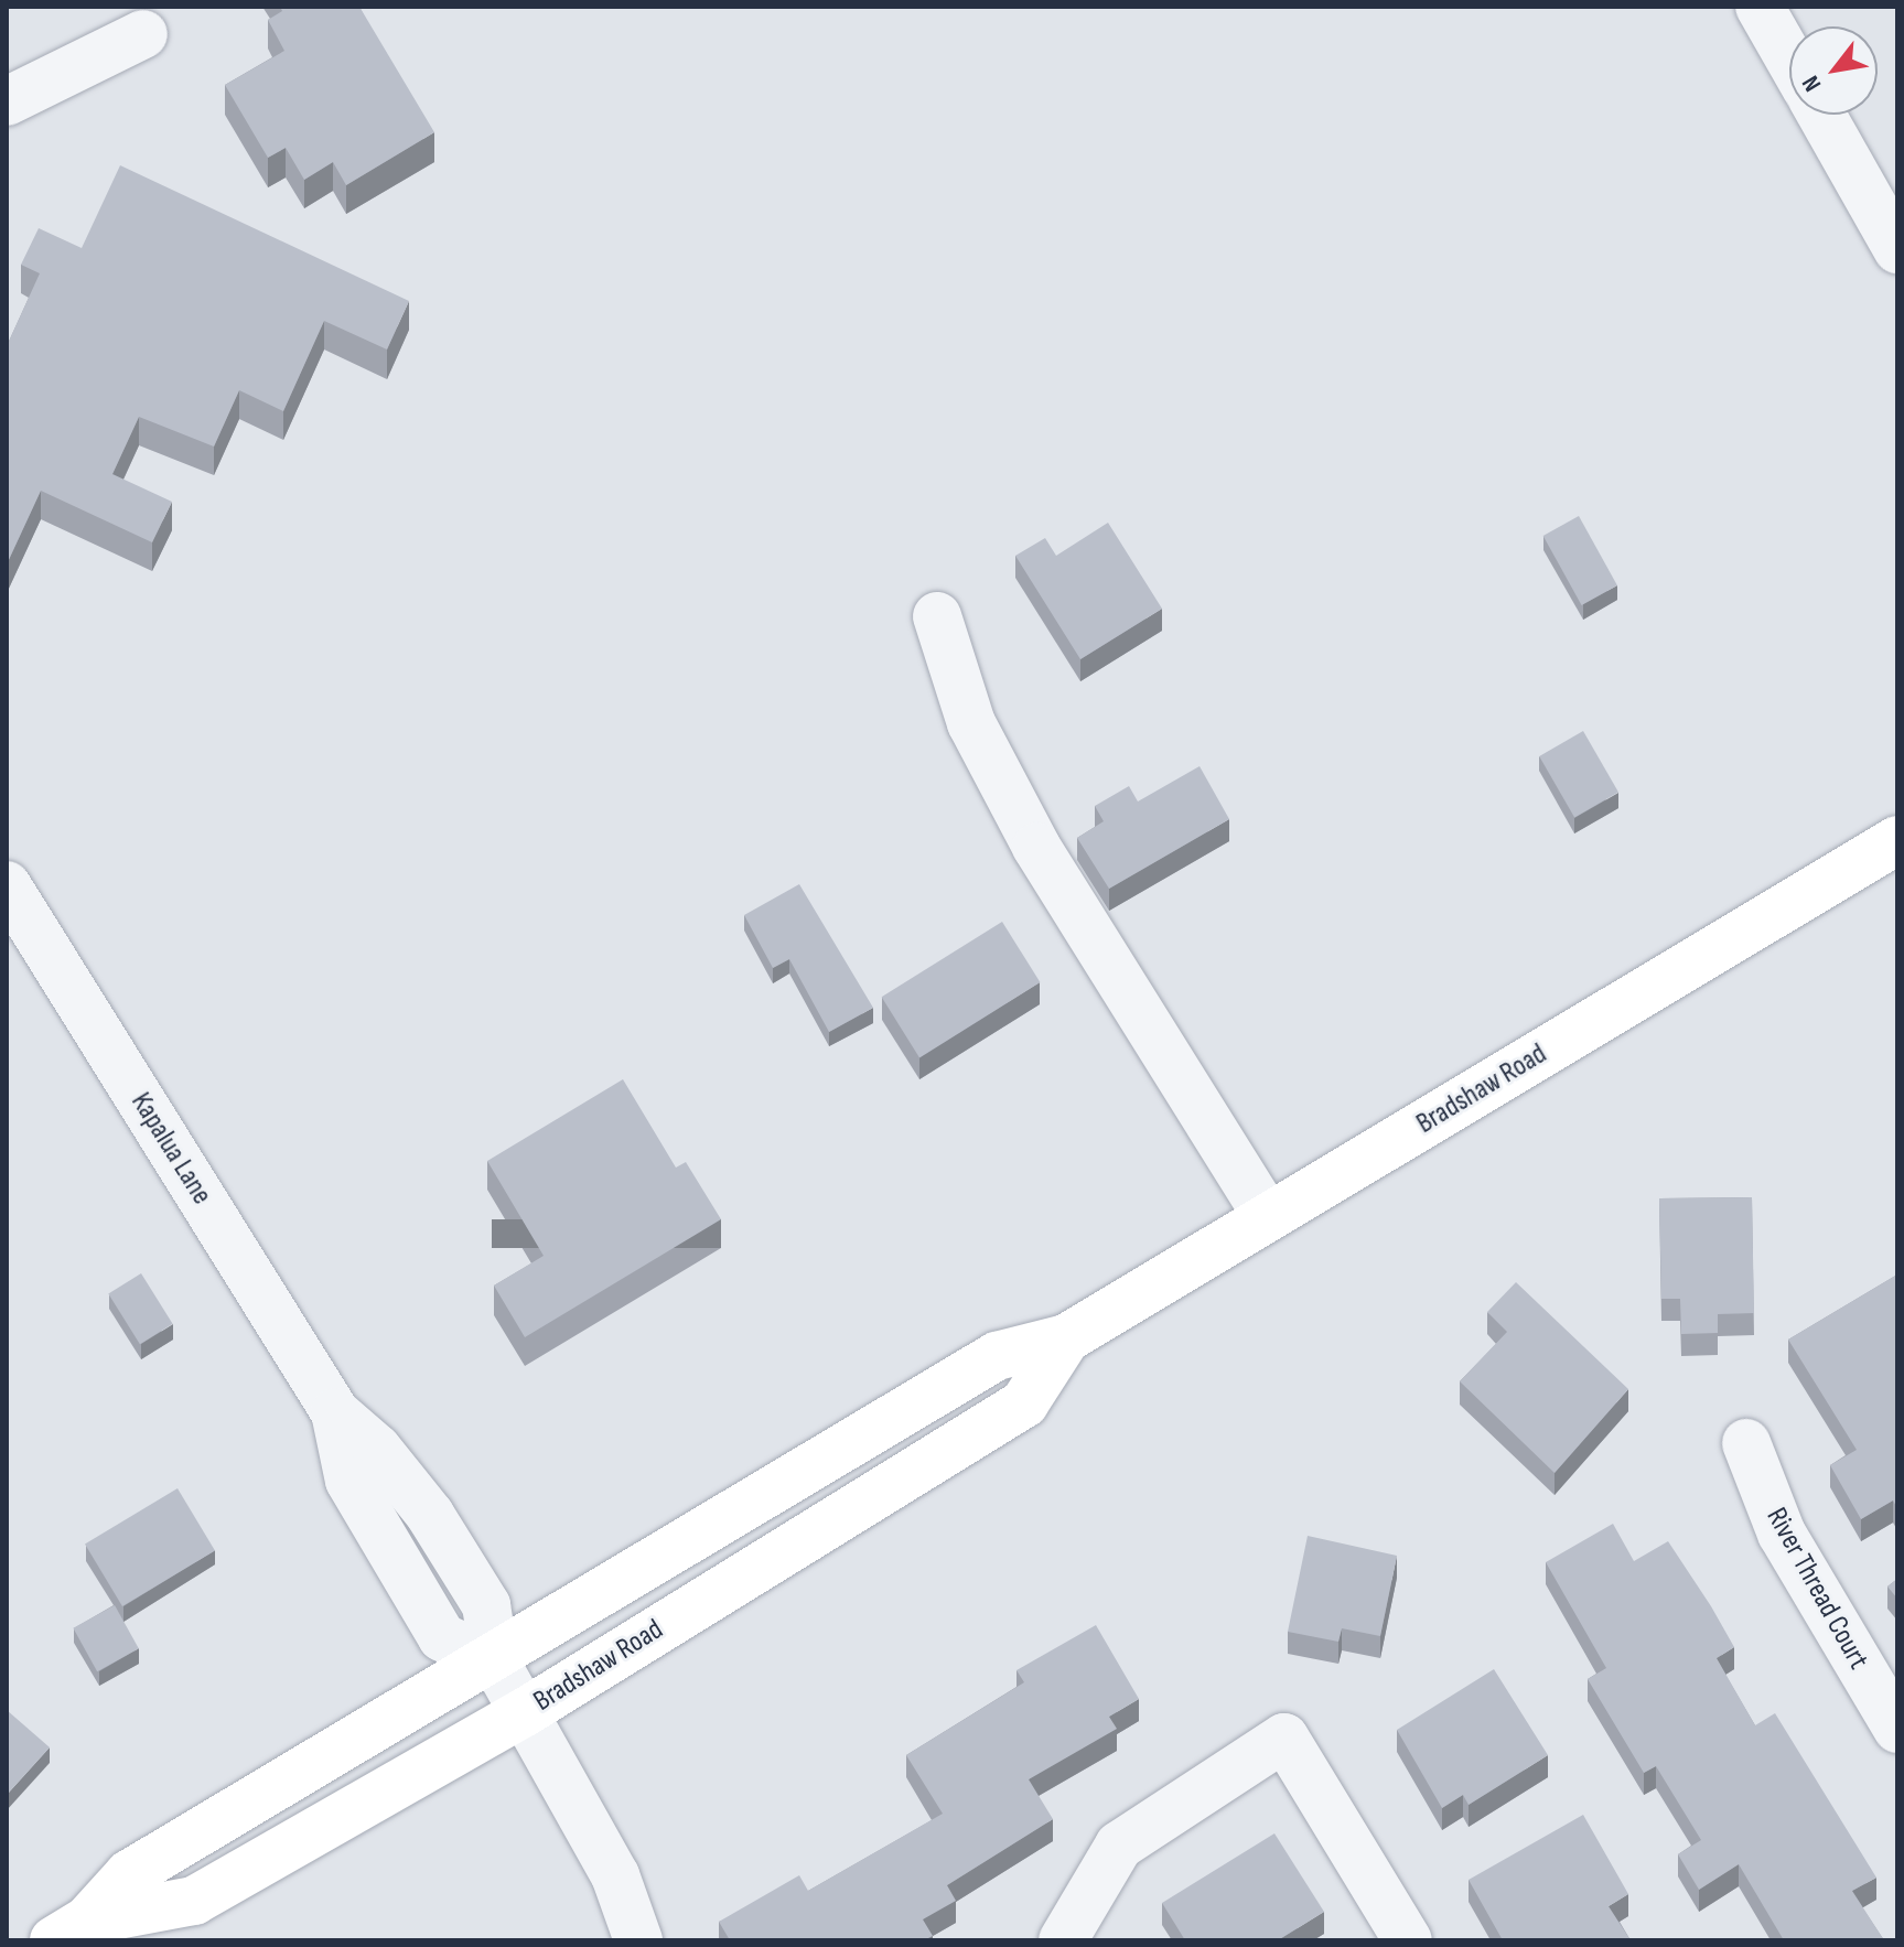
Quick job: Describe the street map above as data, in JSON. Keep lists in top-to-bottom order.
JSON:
{
  "streets": {
    "main road": ["Bradshaw Road"],
    "street": ["Kapalua Lane", "River Thread Court"]
  },
  "crossings": [
    ["Bradshaw Road", "Kapalua Lane"]
  ],
  "north": "bottom left"
}
